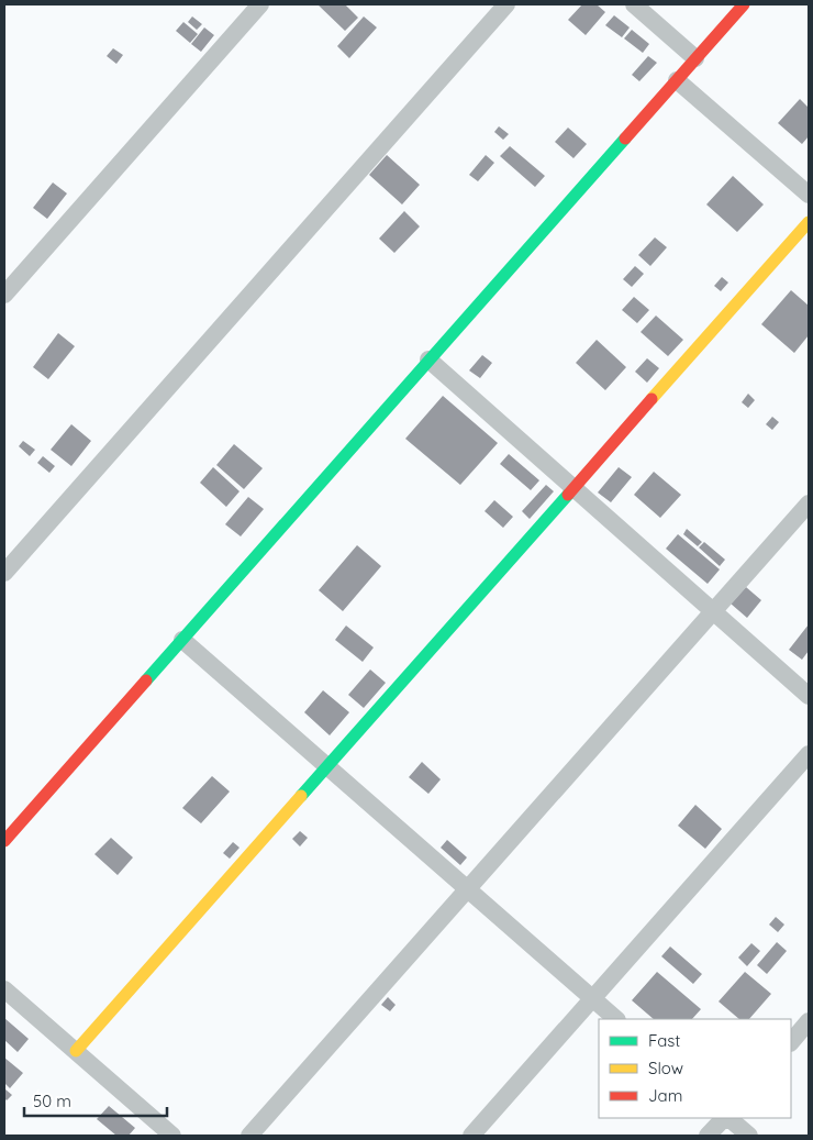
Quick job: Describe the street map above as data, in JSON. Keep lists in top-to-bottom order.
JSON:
{
  "legend": ["Fast", "Slow", "Jam"],
  "scale_bar": "50 m"
}
